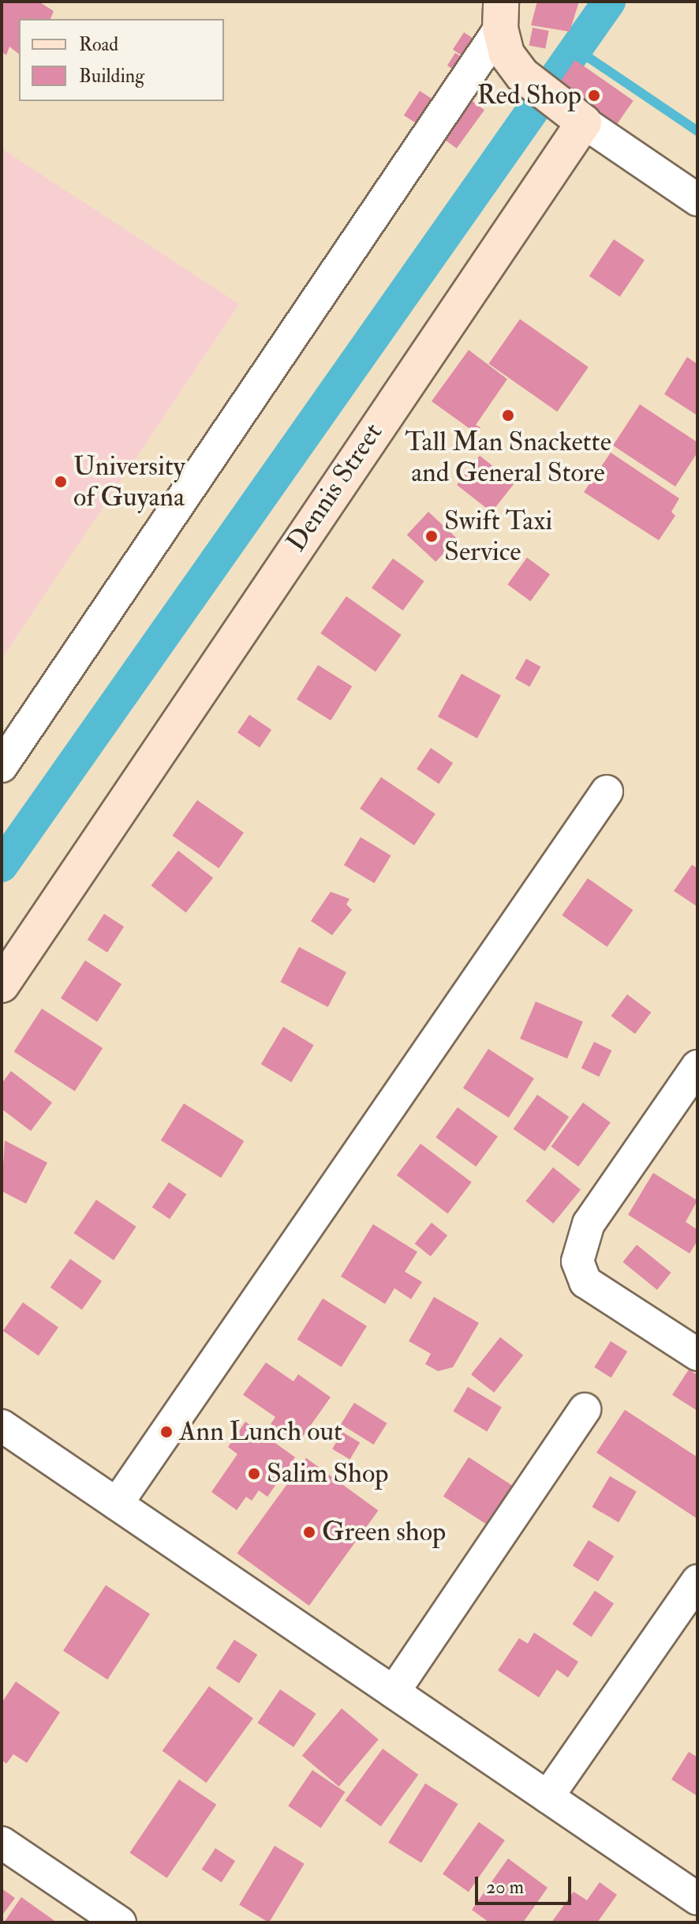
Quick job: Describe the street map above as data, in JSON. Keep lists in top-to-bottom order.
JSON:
{
  "streets": {
    "street": ["Dennis Street"]
  },
  "places": [
    "Red Shop",
    "Tall Man Snackette and General Store",
    "University of Guyana",
    "Swift Taxi Service",
    "Ann Lunch out",
    "Salim Shop",
    "Green shop"
  ],
  "legend": ["Road", "Building"],
  "scale_bar": "20 m"
}
